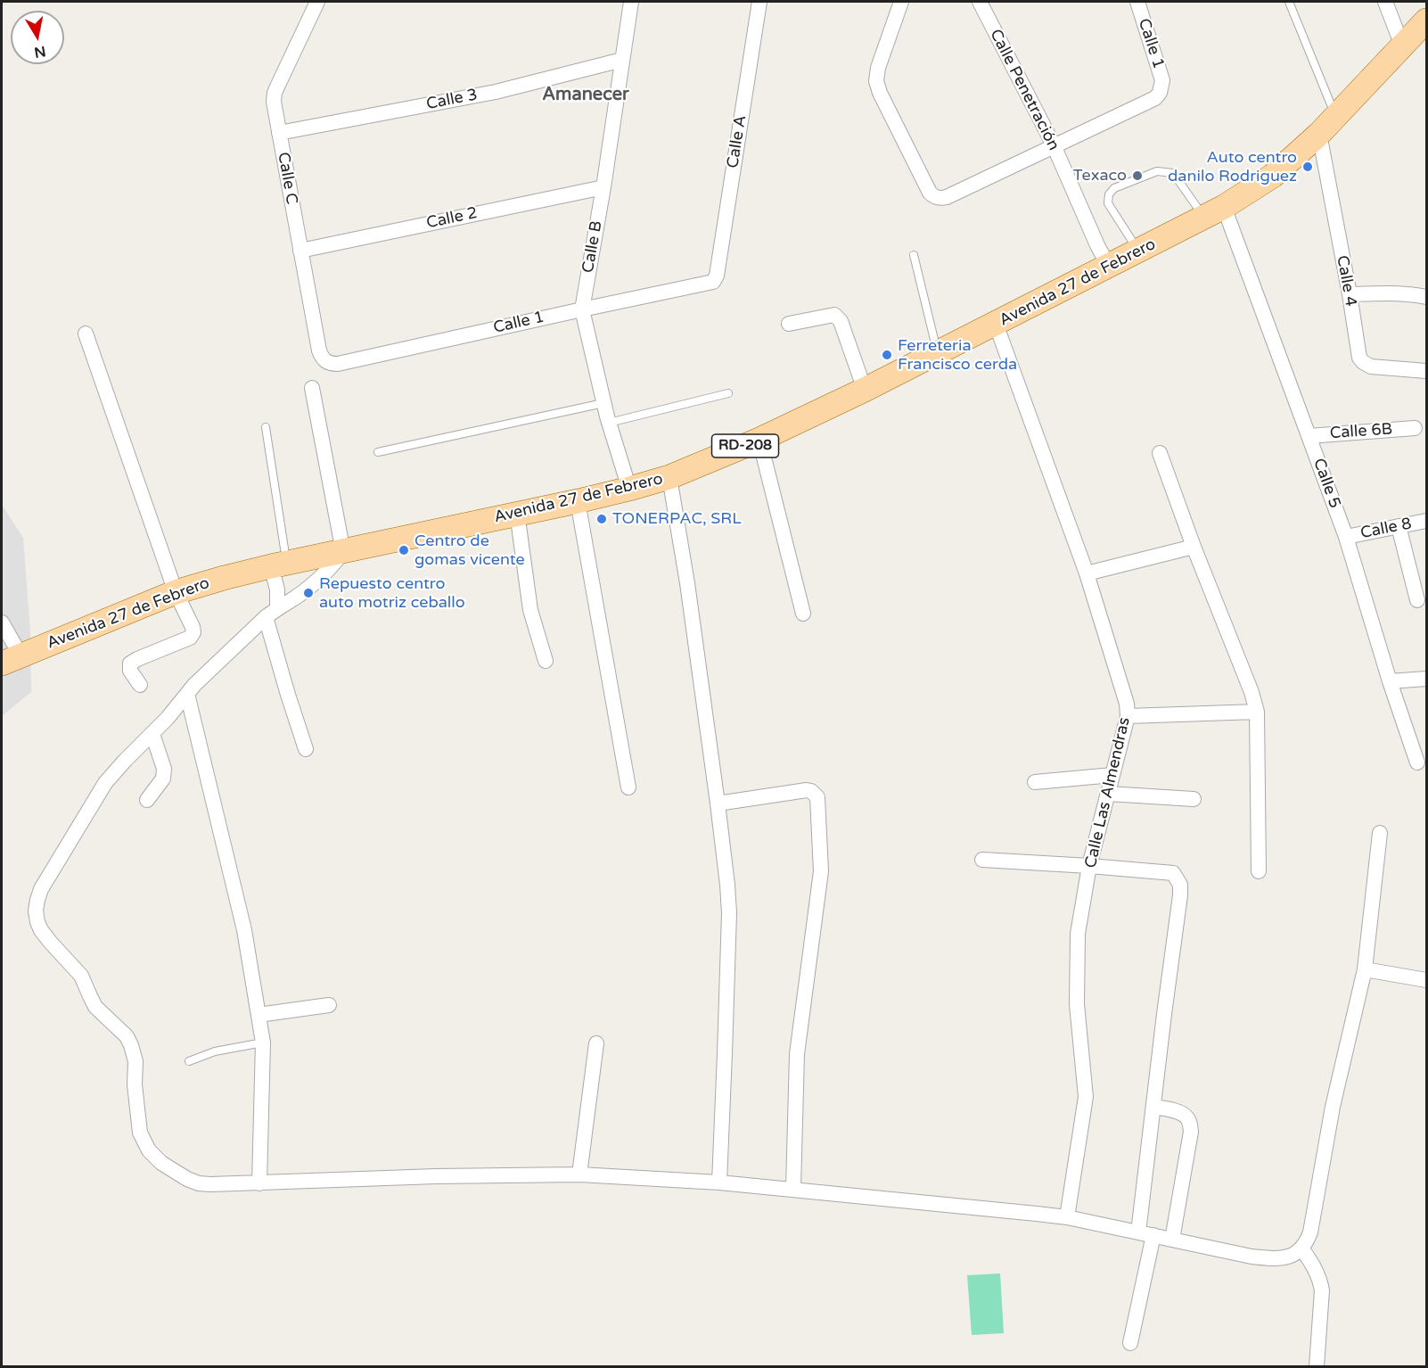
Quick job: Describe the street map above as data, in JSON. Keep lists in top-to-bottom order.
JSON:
{
  "streets": {
    "main road": ["Avenida 27 de Febrero", "RD-208"],
    "street": [
      "Calle 1",
      "Calle Penetración",
      "Calle 3",
      "Calle A",
      "Calle C",
      "Calle 2",
      "Calle B",
      "Calle 4",
      "Calle 6B",
      "Calle 5",
      "Calle 8",
      "Calle Las Almendras"
    ]
  },
  "crossings": [
    ["Calle 1", "Calle Penetración"],
    ["Calle 1", "Calle A"],
    ["Calle 1", "Calle C"],
    ["Calle 1", "Calle B"],
    ["Calle Penetración", "Avenida 27 de Febrero"],
    ["Calle 3", "Calle C"],
    ["Calle 3", "Calle B"],
    ["Calle C", "Calle 2"],
    ["Calle 2", "Calle B"],
    ["Calle B", "Avenida 27 de Febrero"],
    ["Calle 4", "Avenida 27 de Febrero"],
    ["Avenida 27 de Febrero", "Calle 5"],
    ["Avenida 27 de Febrero", "Calle Las Almendras"],
    ["Calle 6B", "Calle 5"],
    ["Calle 5", "Calle 8"]
  ],
  "districts": ["Amanecer"],
  "places": [
    "Auto centro danilo Rodriguez",
    "Texaco",
    "Ferreteria Francisco cerda",
    "TONERPAC, SRL",
    "Centro de gomas vicente",
    "Repuesto centro auto motriz ceballo"
  ],
  "north": "bottom"
}
